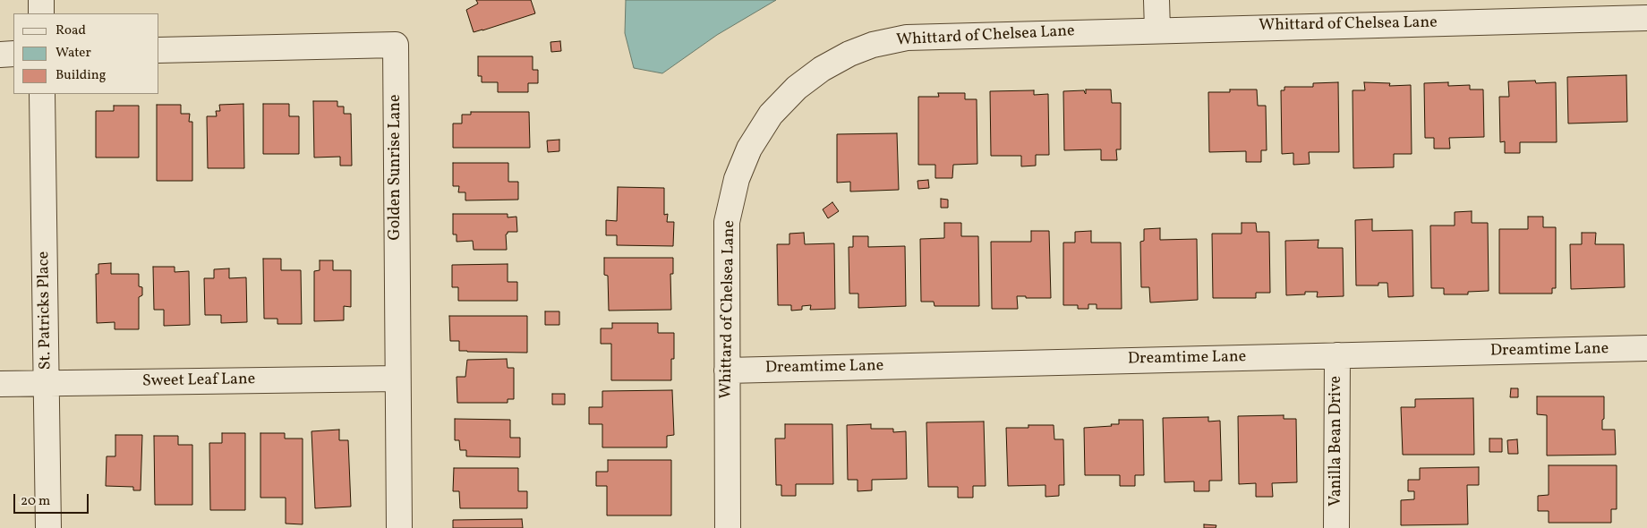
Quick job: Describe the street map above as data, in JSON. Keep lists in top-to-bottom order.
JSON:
{
  "streets": {
    "street": [
      "Whittard of Chelsea Lane",
      "Golden Sunrise Lane",
      "St. Patricks Place",
      "Dreamtime Lane",
      "Sweet Leaf Lane",
      "Vanilla Bean Drive"
    ]
  },
  "crossings": [
    ["Whittard of Chelsea Lane", "Dreamtime Lane"],
    ["Golden Sunrise Lane", "Sweet Leaf Lane"],
    ["St. Patricks Place", "Sweet Leaf Lane"],
    ["Dreamtime Lane", "Vanilla Bean Drive"]
  ],
  "legend": ["Road", "Water", "Building"],
  "scale_bar": "20 m"
}
